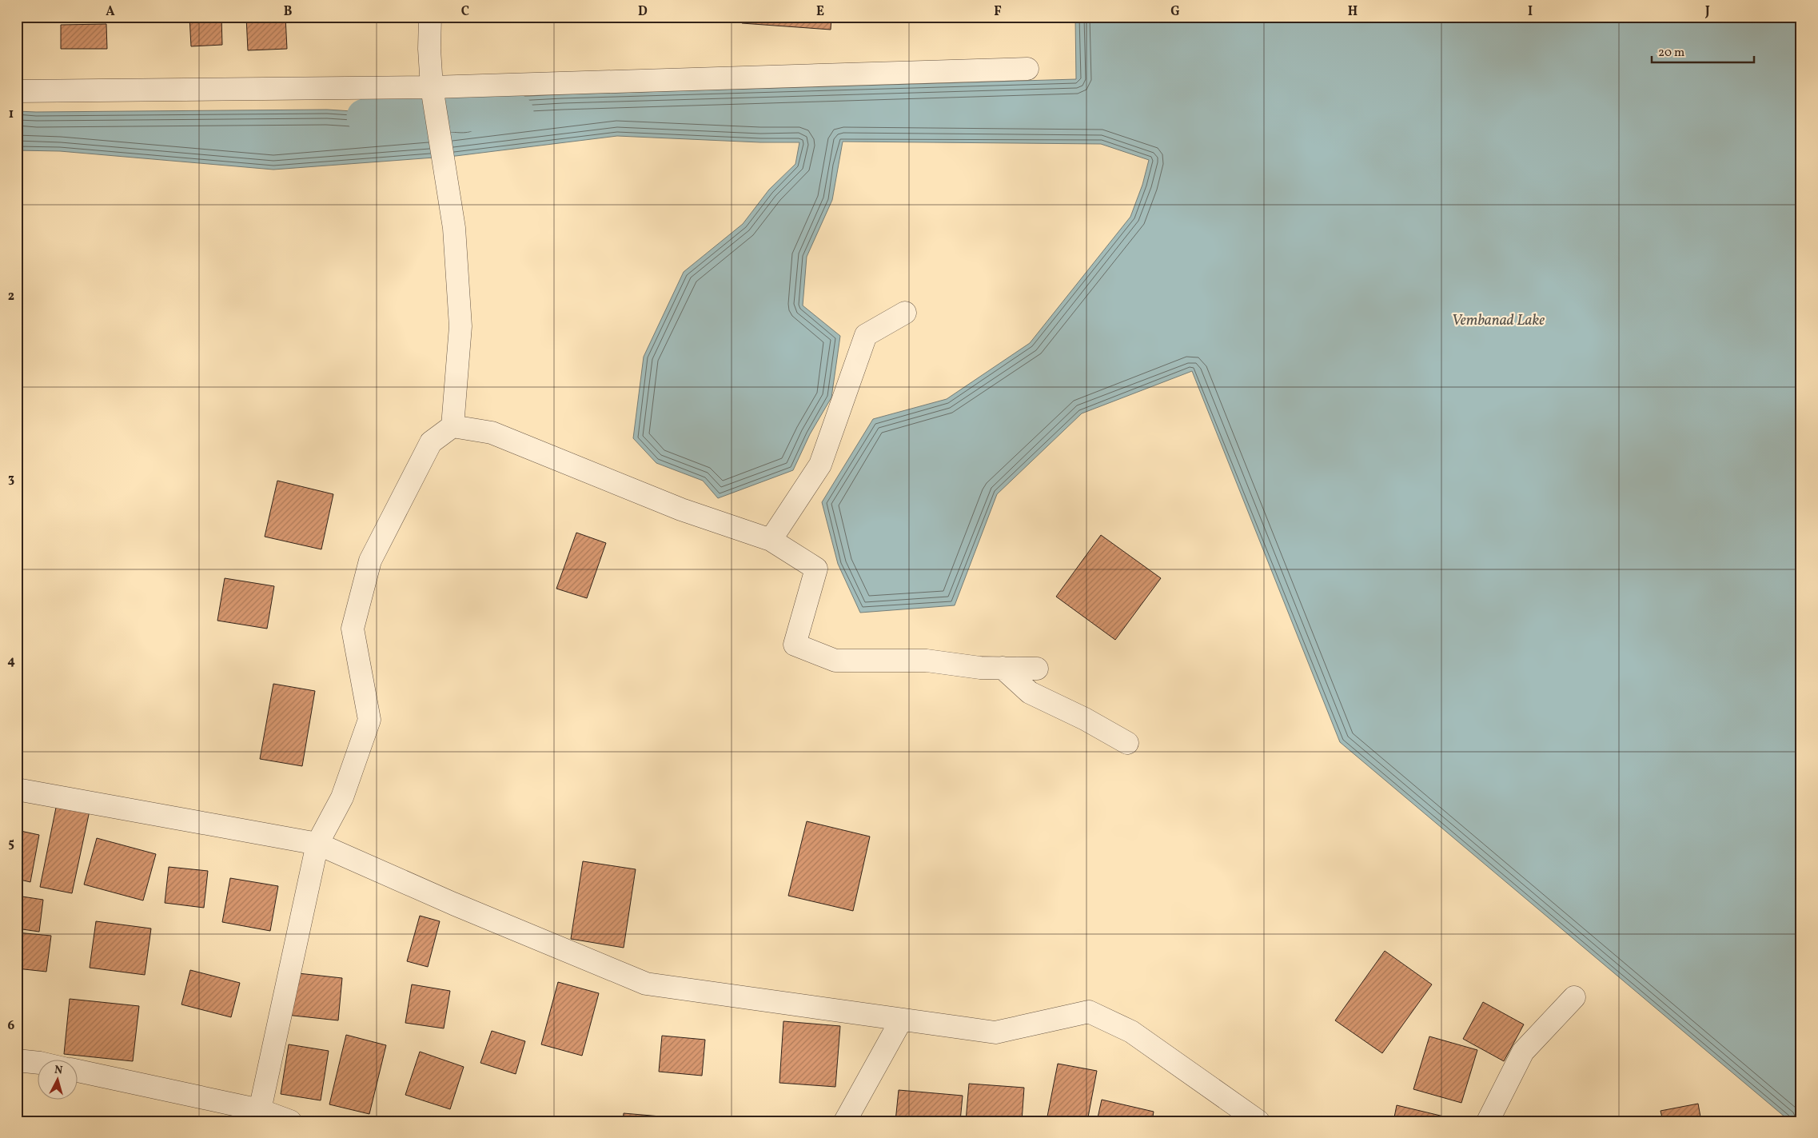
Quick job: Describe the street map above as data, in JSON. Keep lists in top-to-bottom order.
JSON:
{
  "water": ["Vembanad Lake"],
  "scale_bar": "20 m",
  "north": "top",
  "grid": {
    "columns": [
      "A",
      "B",
      "C",
      "D",
      "E",
      "F",
      "G",
      "H",
      "I",
      "J"
    ],
    "rows": [
      "1",
      "2",
      "3",
      "4",
      "5",
      "6"
    ]
  }
}
